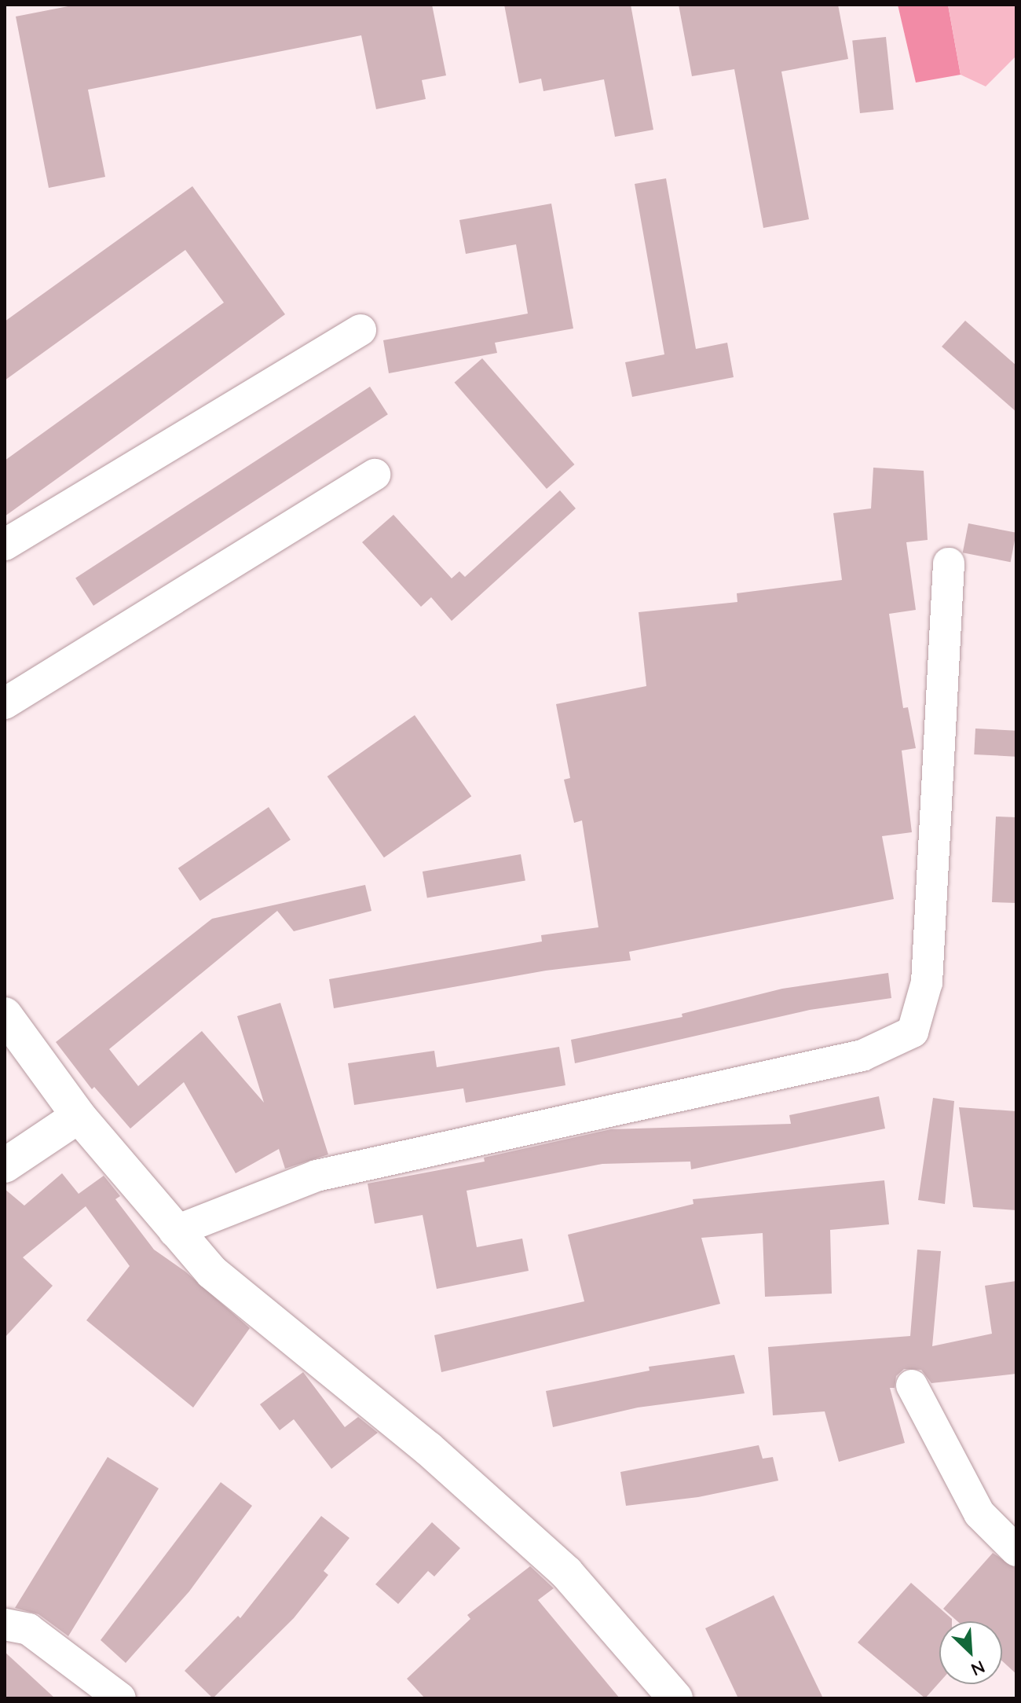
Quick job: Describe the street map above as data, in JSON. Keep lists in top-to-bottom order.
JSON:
{
  "north": "bottom right"
}
